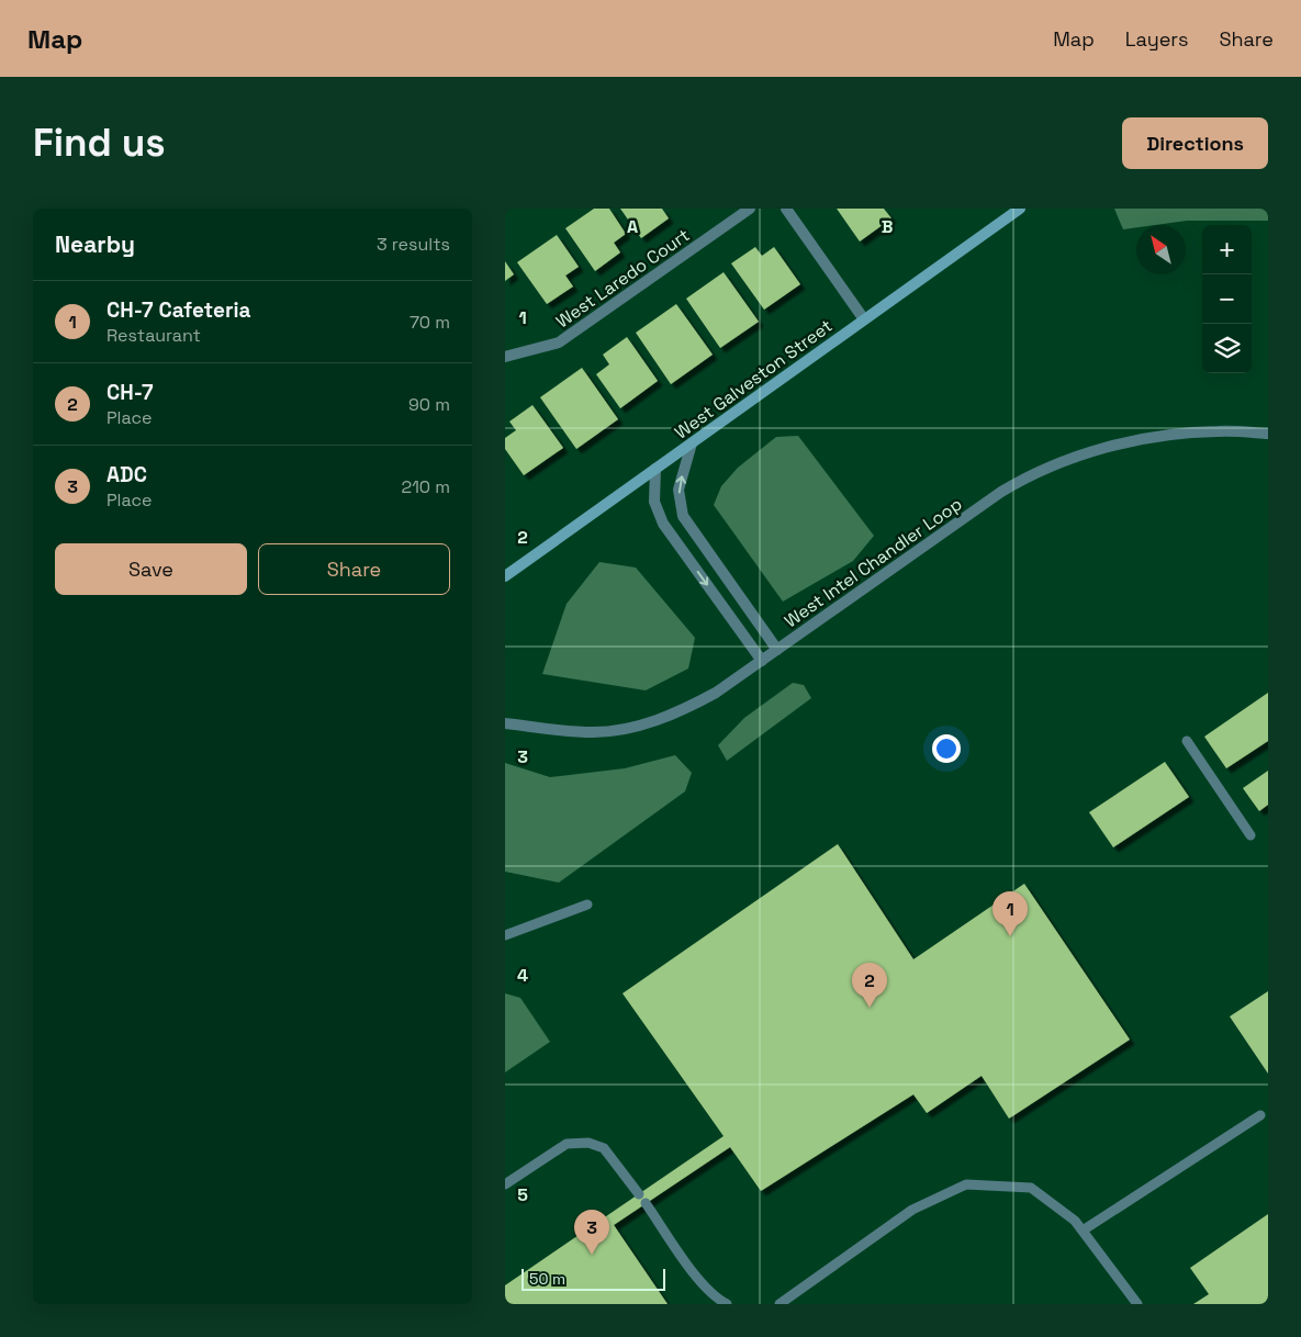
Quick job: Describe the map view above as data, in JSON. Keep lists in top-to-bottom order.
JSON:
{
  "streets": {
    "street": ["West Laredo Court", "West Galveston Street", "West Intel Chandler Loop"]
  },
  "scale_bar": "50 m",
  "north": "top left",
  "page": {
    "header": "Map",
    "nav": ["Map", "Layers", "Share"],
    "buttons": [
      "Directions",
      ["Save", "Share"]
    ],
    "title": "Find us",
    "heading": ["Nearby", "3 results"],
    "map_buttons": ["+", "−"],
    "list": [
      {
        "mark": "1",
        "name": "CH-7 Cafeteria",
        "note": "Restaurant",
        "value": "70 m"
      },
      {
        "mark": "2",
        "name": "CH-7",
        "note": "Place",
        "value": "90 m"
      },
      {
        "mark": "3",
        "name": "ADC",
        "note": "Place",
        "value": "210 m"
      }
    ],
    "pins": ["1", "2", "3"],
    "scale": "50 m"
  },
  "grid": {
    "columns": ["A", "B"],
    "rows": [
      "1",
      "2",
      "3",
      "4",
      "5"
    ]
  }
}
